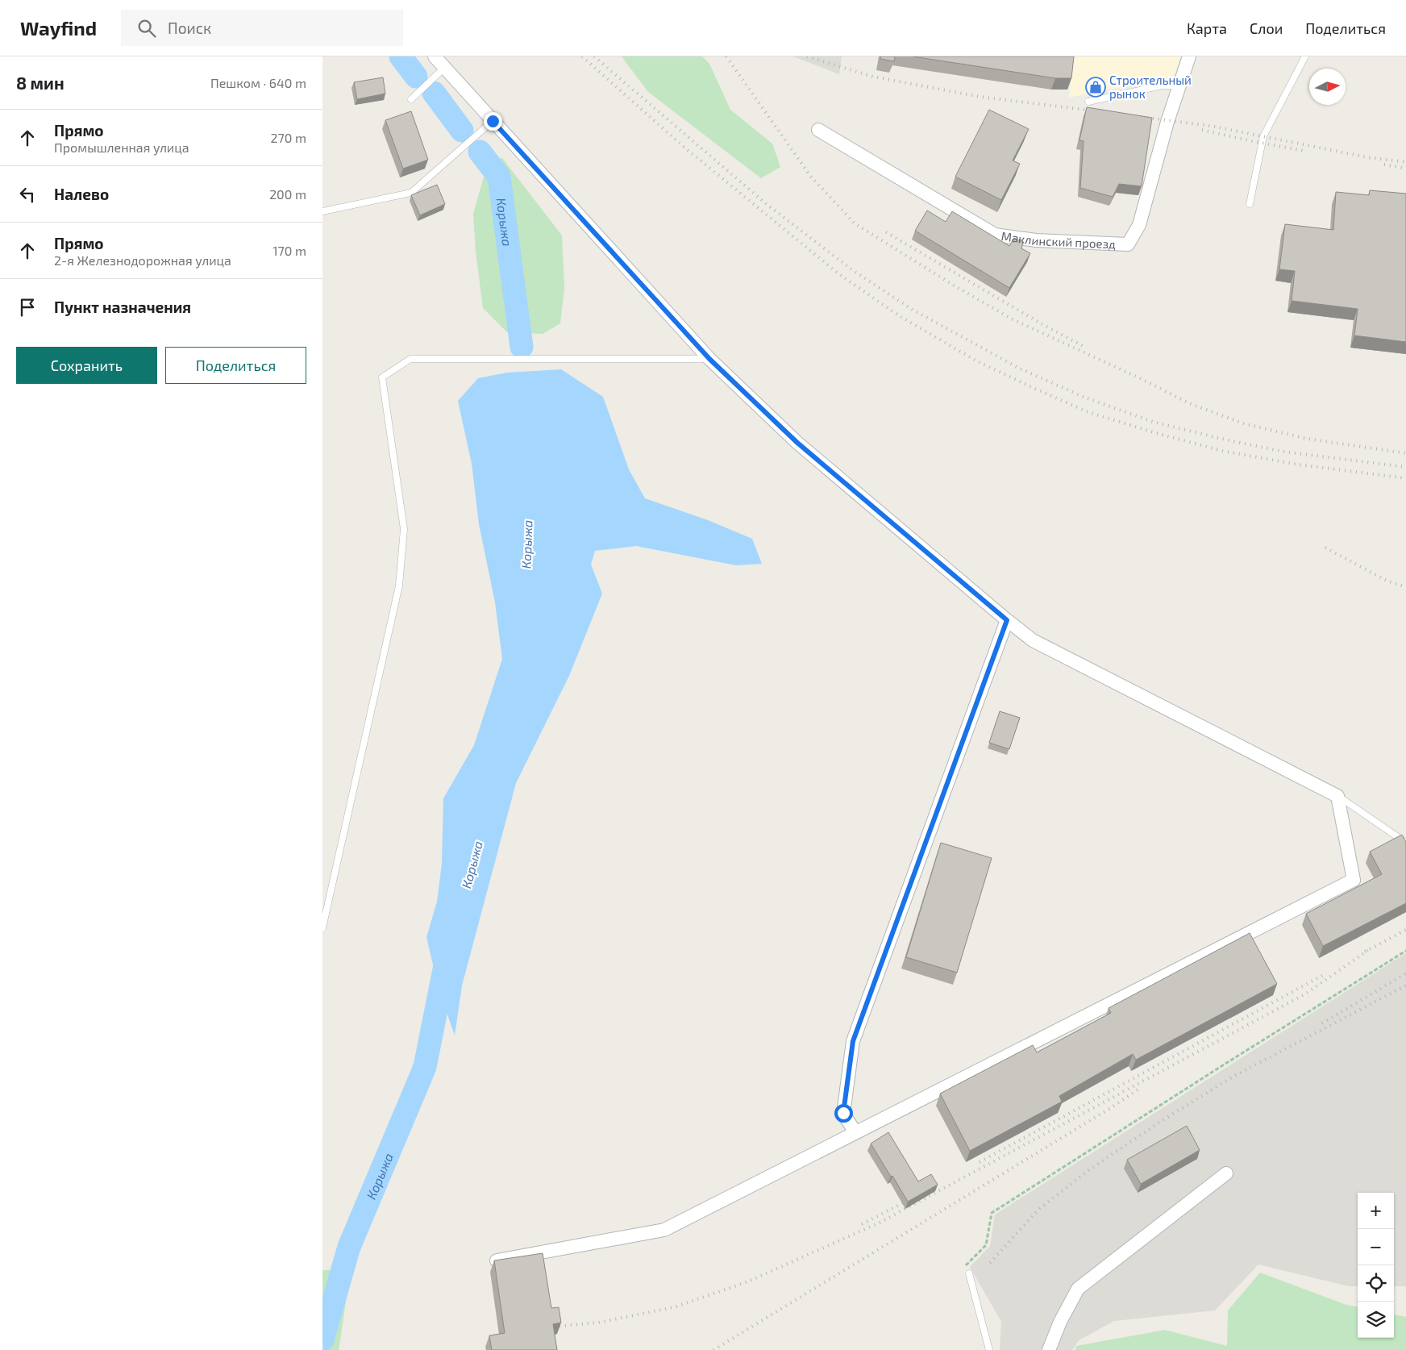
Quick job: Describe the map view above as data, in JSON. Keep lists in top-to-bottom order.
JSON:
{
  "streets": {
    "street": ["Маклинский проезд"]
  },
  "water": ["Корыжа"],
  "places": {
    "shop": ["Строительный рынок"]
  },
  "north": "right",
  "page": {
    "header": "Wayfind",
    "search": "Поиск",
    "nav": ["Карта", "Слои", "Поделиться"],
    "heading": ["8 мин", "Пешком · 640 m"],
    "list": [
      ["Прямо", "Промышленная улица", "270 m"],
      ["Налево", "200 m"],
      ["Прямо", "2-я Железнодорожная улица", "170 m"],
      "Пункт назначения"
    ],
    "buttons": ["Сохранить", "Поделиться"],
    "map_buttons": ["+", "−"]
  }
}
